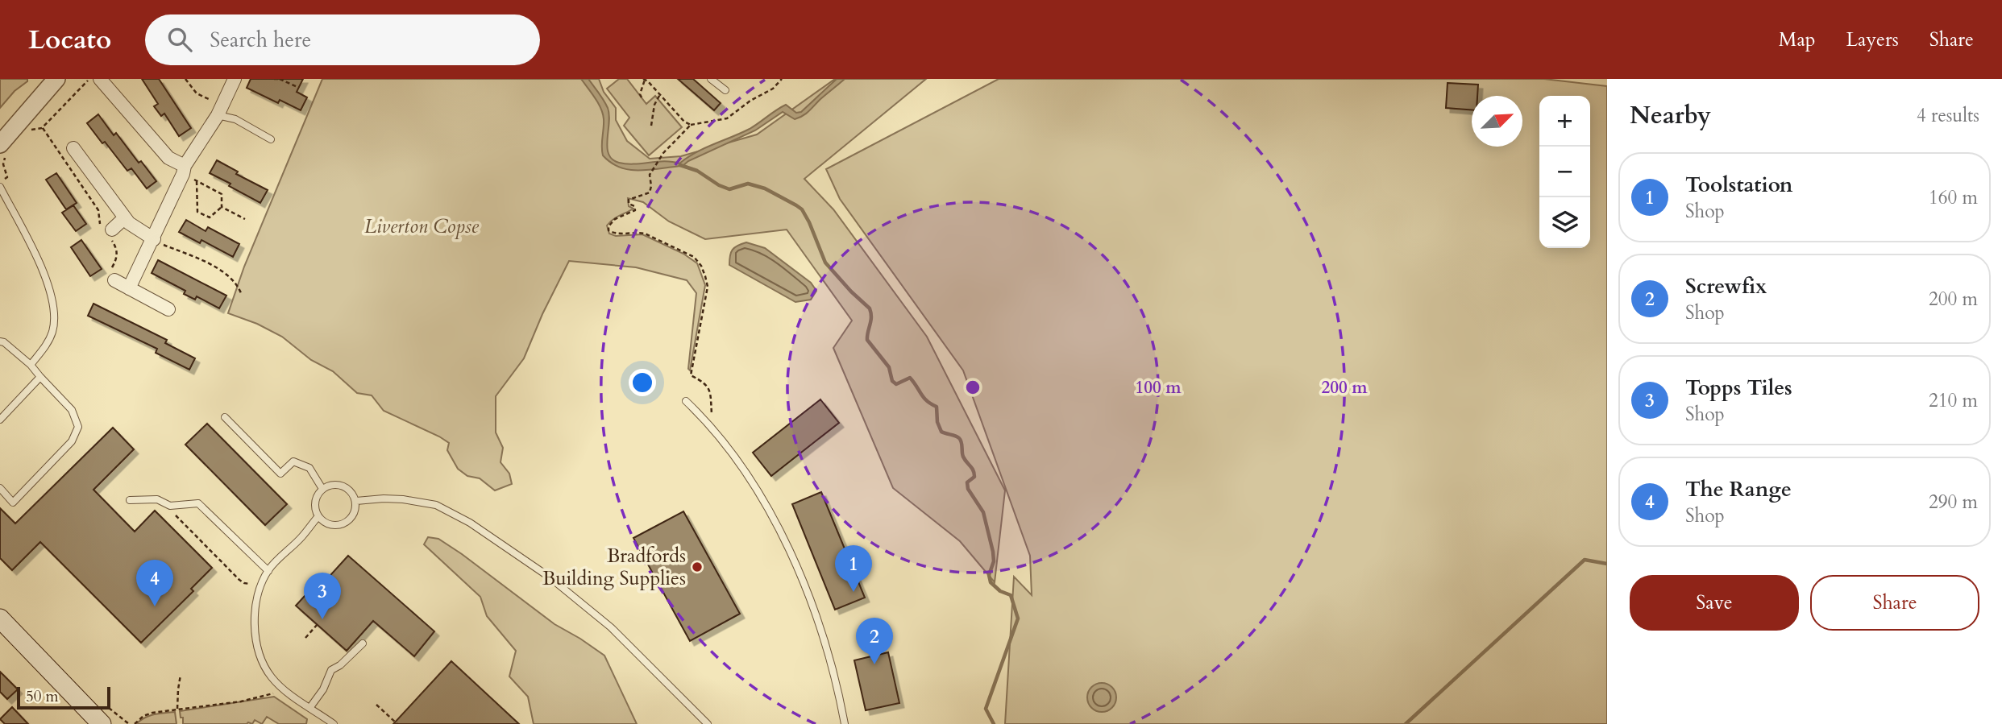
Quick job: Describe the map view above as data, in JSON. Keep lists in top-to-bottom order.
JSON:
{
  "parks": ["Liverton Copse"],
  "places": ["Bradfords Building Supplies"],
  "scale_bar": "50 m",
  "north": "top right",
  "page": {
    "header": "Locato",
    "search": "Search here",
    "nav": ["Map", "Layers", "Share"],
    "heading": ["Nearby", "4 results"],
    "map_buttons": ["+", "−"],
    "list": [
      {
        "mark": "1",
        "name": "Toolstation",
        "note": "Shop",
        "value": "160 m"
      },
      {
        "mark": "2",
        "name": "Screwfix",
        "note": "Shop",
        "value": "200 m"
      },
      {
        "mark": "3",
        "name": "Topps Tiles",
        "note": "Shop",
        "value": "210 m"
      },
      {
        "mark": "4",
        "name": "The Range",
        "note": "Shop",
        "value": "290 m"
      }
    ],
    "pins": [
      "1",
      "4",
      "3",
      "2"
    ],
    "buttons": ["Save", "Share"],
    "scale": "50 m"
  },
  "rings": ["100 m", "200 m"]
}
